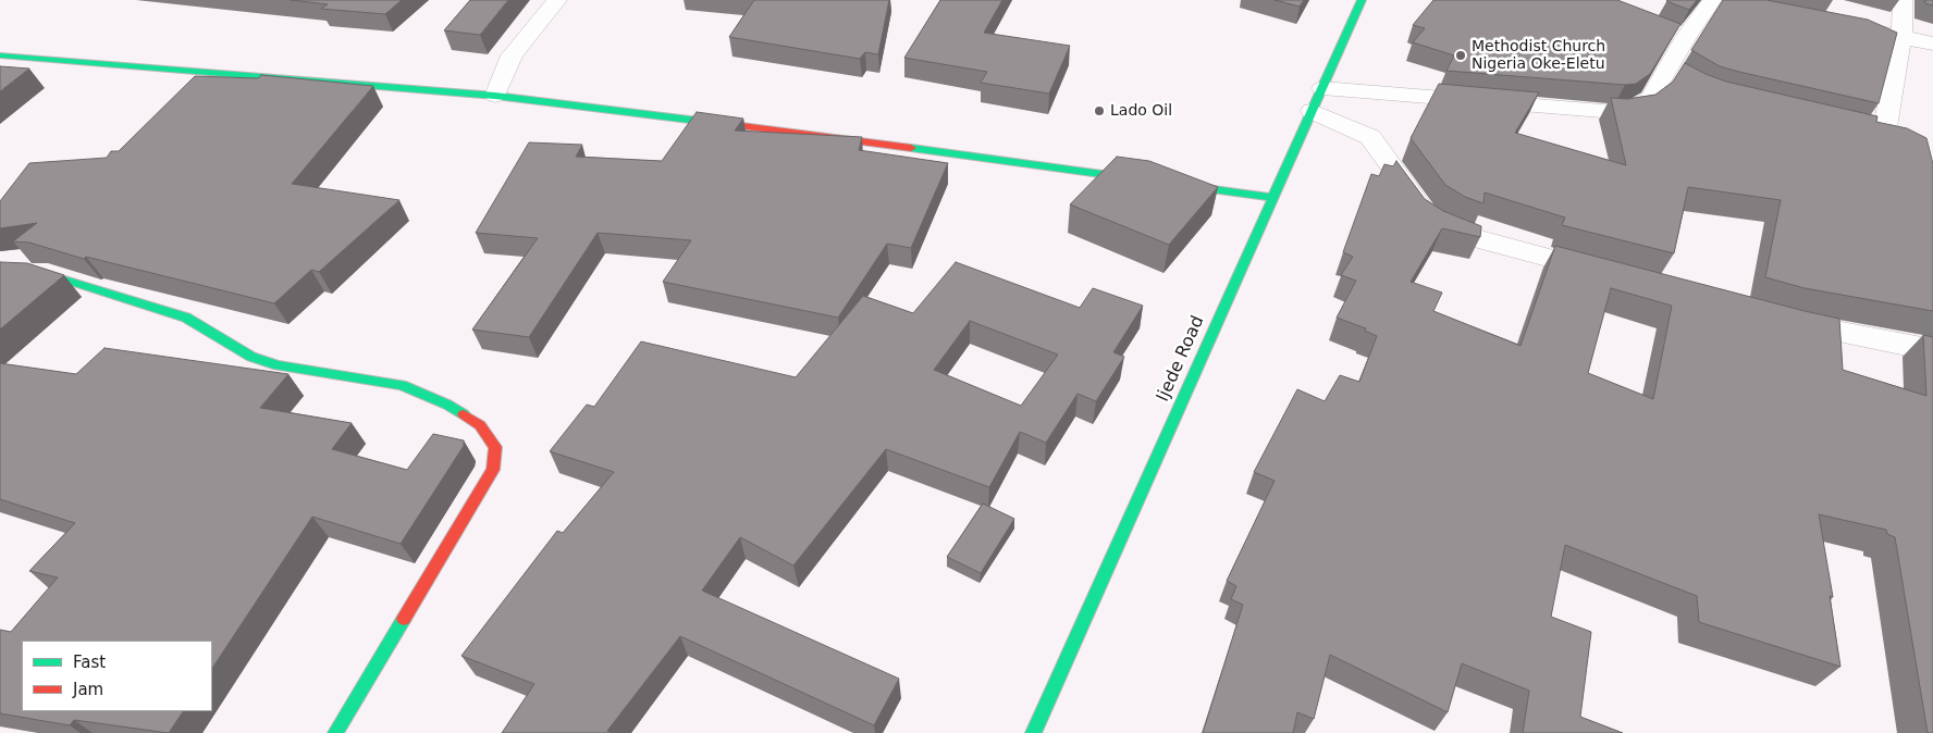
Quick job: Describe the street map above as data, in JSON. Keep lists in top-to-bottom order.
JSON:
{
  "streets": {
    "street": ["Ijede Road"]
  },
  "places": ["Methodist Church Nigeria Oke-Eletu", "Lado Oil"],
  "legend": ["Fast", "Jam"]
}
